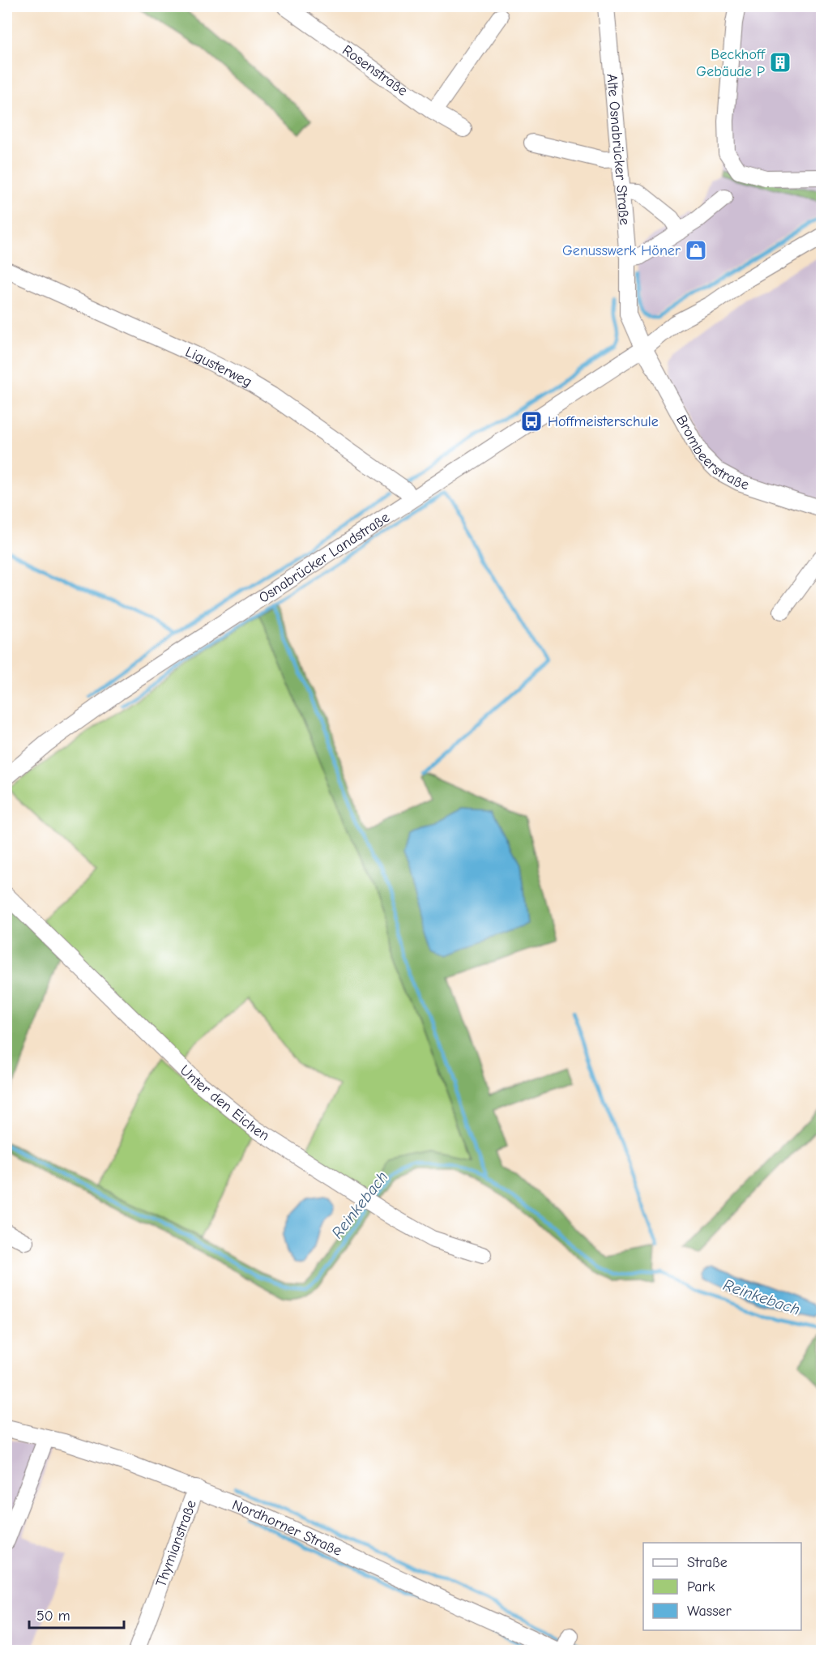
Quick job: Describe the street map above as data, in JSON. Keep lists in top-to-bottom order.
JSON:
{
  "streets": {
    "street": [
      "Rosenstraße",
      "Alte Osnabrücker Straße",
      "Ligusterweg",
      "Brombeerstraße",
      "Osnabrücker Landstraße",
      "Unter den Eichen",
      "Nordhorner Straße",
      "Thymianstraße"
    ]
  },
  "crossings": [
    ["Alte Osnabrücker Straße", "Brombeerstraße"],
    ["Alte Osnabrücker Straße", "Osnabrücker Landstraße"],
    ["Ligusterweg", "Osnabrücker Landstraße"],
    ["Brombeerstraße", "Osnabrücker Landstraße"],
    ["Nordhorner Straße", "Thymianstraße"]
  ],
  "water": ["Reinkebach"],
  "places": {
    "building": ["Beckhoff Gebäude P"],
    "shop": ["Genusswerk Höner"],
    "bus stop": ["Hoffmeisterschule"]
  },
  "legend": ["Straße", "Park", "Wasser"],
  "scale_bar": "50 m"
}
